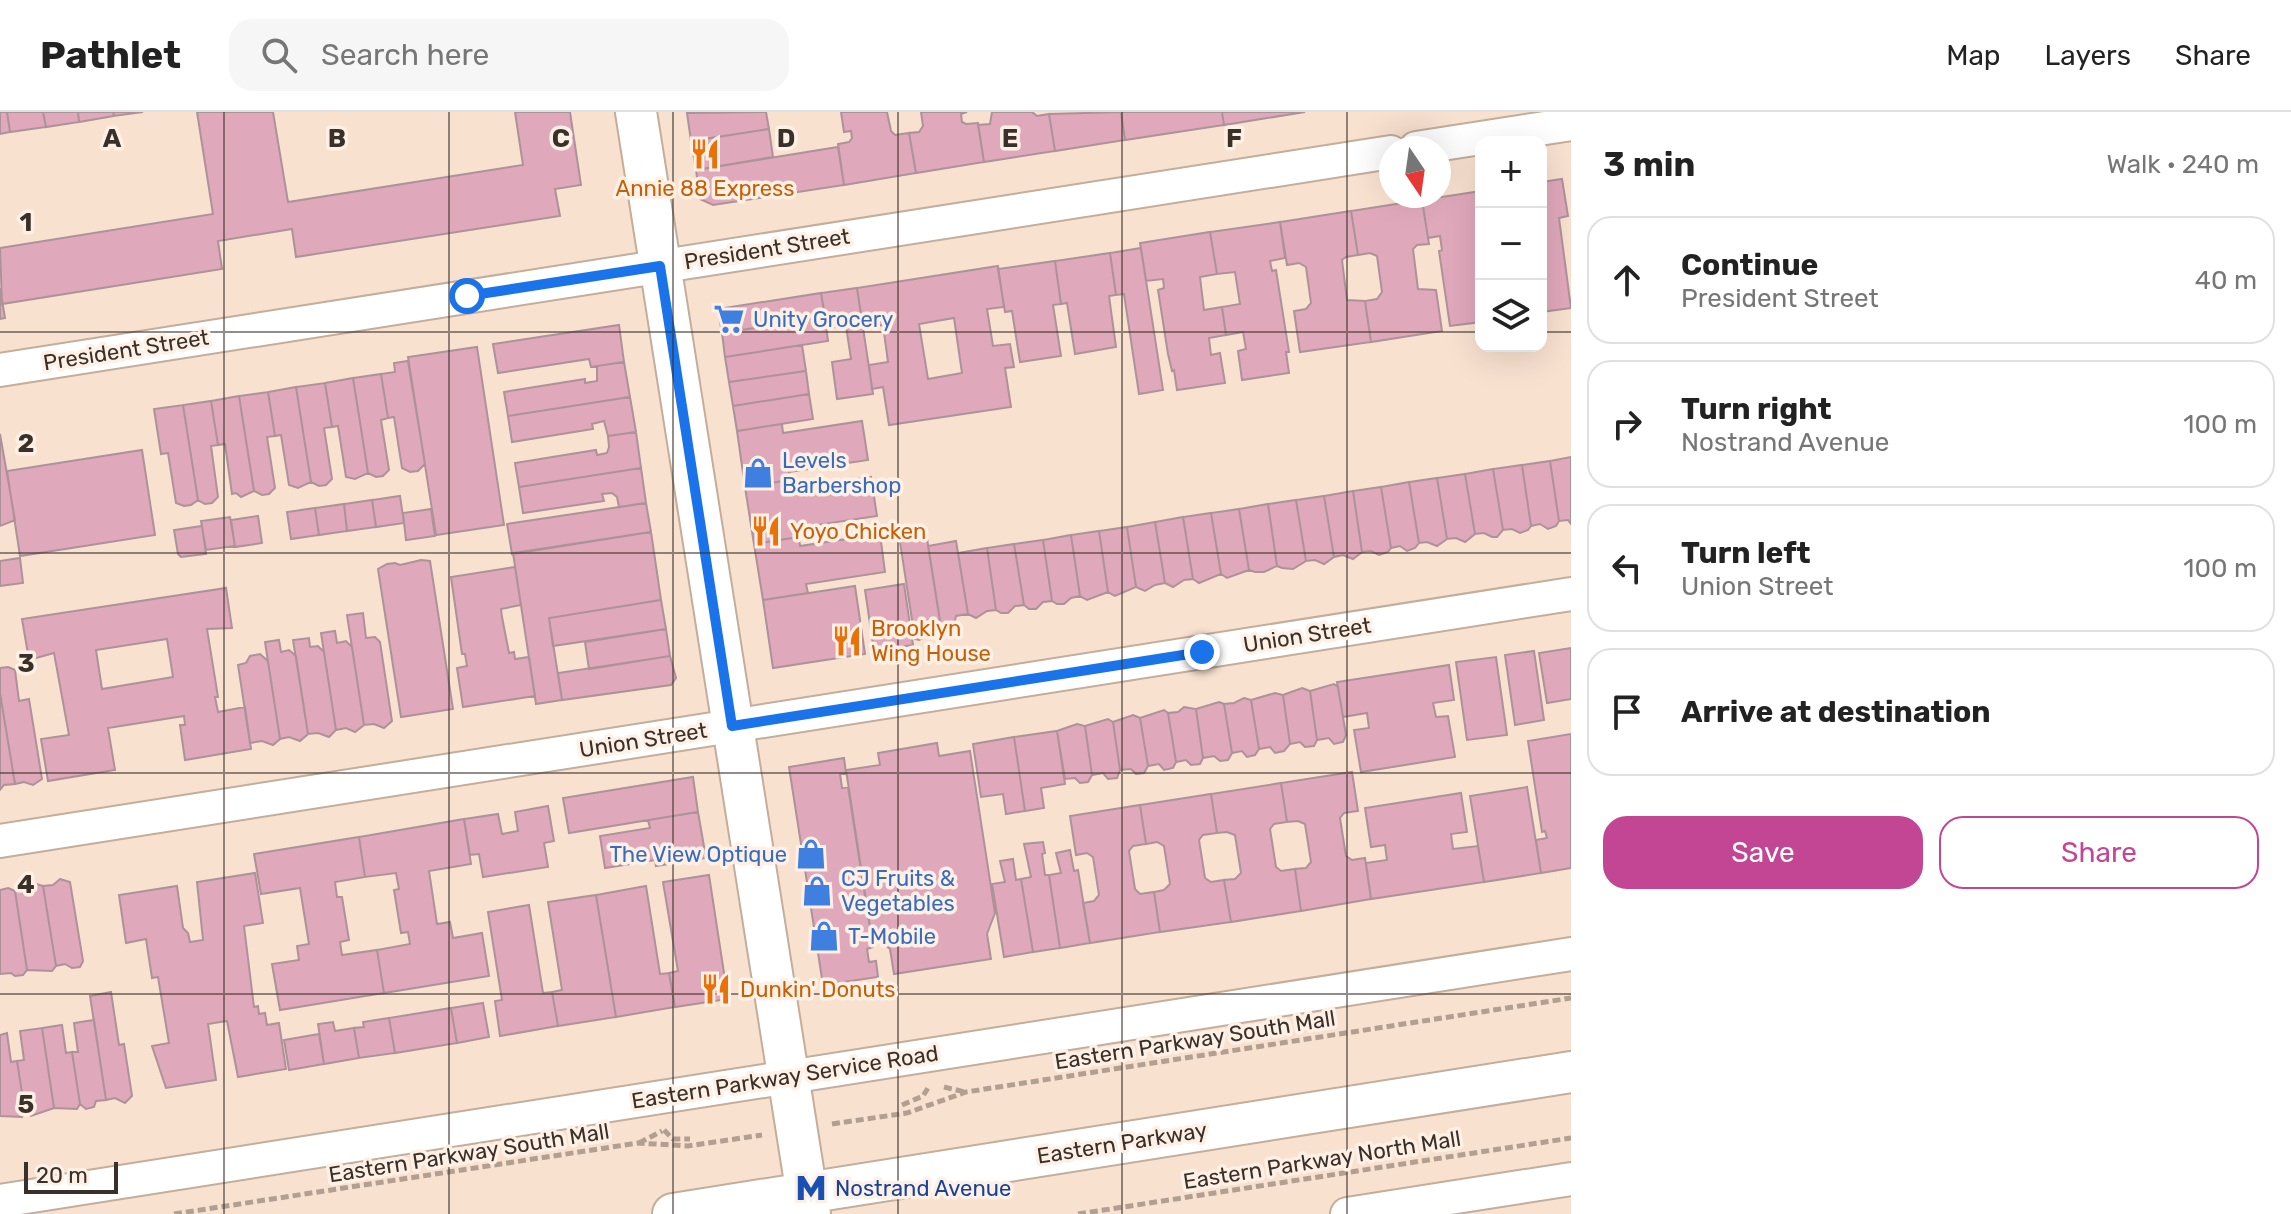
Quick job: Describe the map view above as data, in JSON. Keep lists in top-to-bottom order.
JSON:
{
  "streets": {
    "main road": ["Eastern Parkway"],
    "street": ["President Street", "Union Street", "Eastern Parkway Service Road"],
    "path": ["Eastern Parkway South Mall", "Eastern Parkway North Mall"]
  },
  "places": {
    "restaurant": [
      "Annie 88 Express",
      "Yoyo Chicken",
      "Brooklyn Wing House",
      "Dunkin' Donuts"
    ],
    "supermarket": ["Unity Grocery"],
    "shop": [
      "Levels Barbershop",
      "The View Optique",
      "CJ Fruits & Vegetables",
      "T-Mobile"
    ],
    "metro station": ["Nostrand Avenue"]
  },
  "scale_bar": "20 m",
  "north": "bottom",
  "page": {
    "header": "Pathlet",
    "search": "Search here",
    "nav": ["Map", "Layers", "Share"],
    "heading": ["3 min", "Walk · 240 m"],
    "map_buttons": ["+", "−"],
    "list": [
      ["Continue", "President Street", "40 m"],
      ["Turn right", "Nostrand Avenue", "100 m"],
      ["Turn left", "Union Street", "100 m"],
      "Arrive at destination"
    ],
    "buttons": ["Save", "Share"],
    "scale": "20 m"
  },
  "grid": {
    "columns": [
      "A",
      "B",
      "C",
      "D",
      "E",
      "F"
    ],
    "rows": [
      "1",
      "2",
      "3",
      "4",
      "5"
    ]
  }
}
